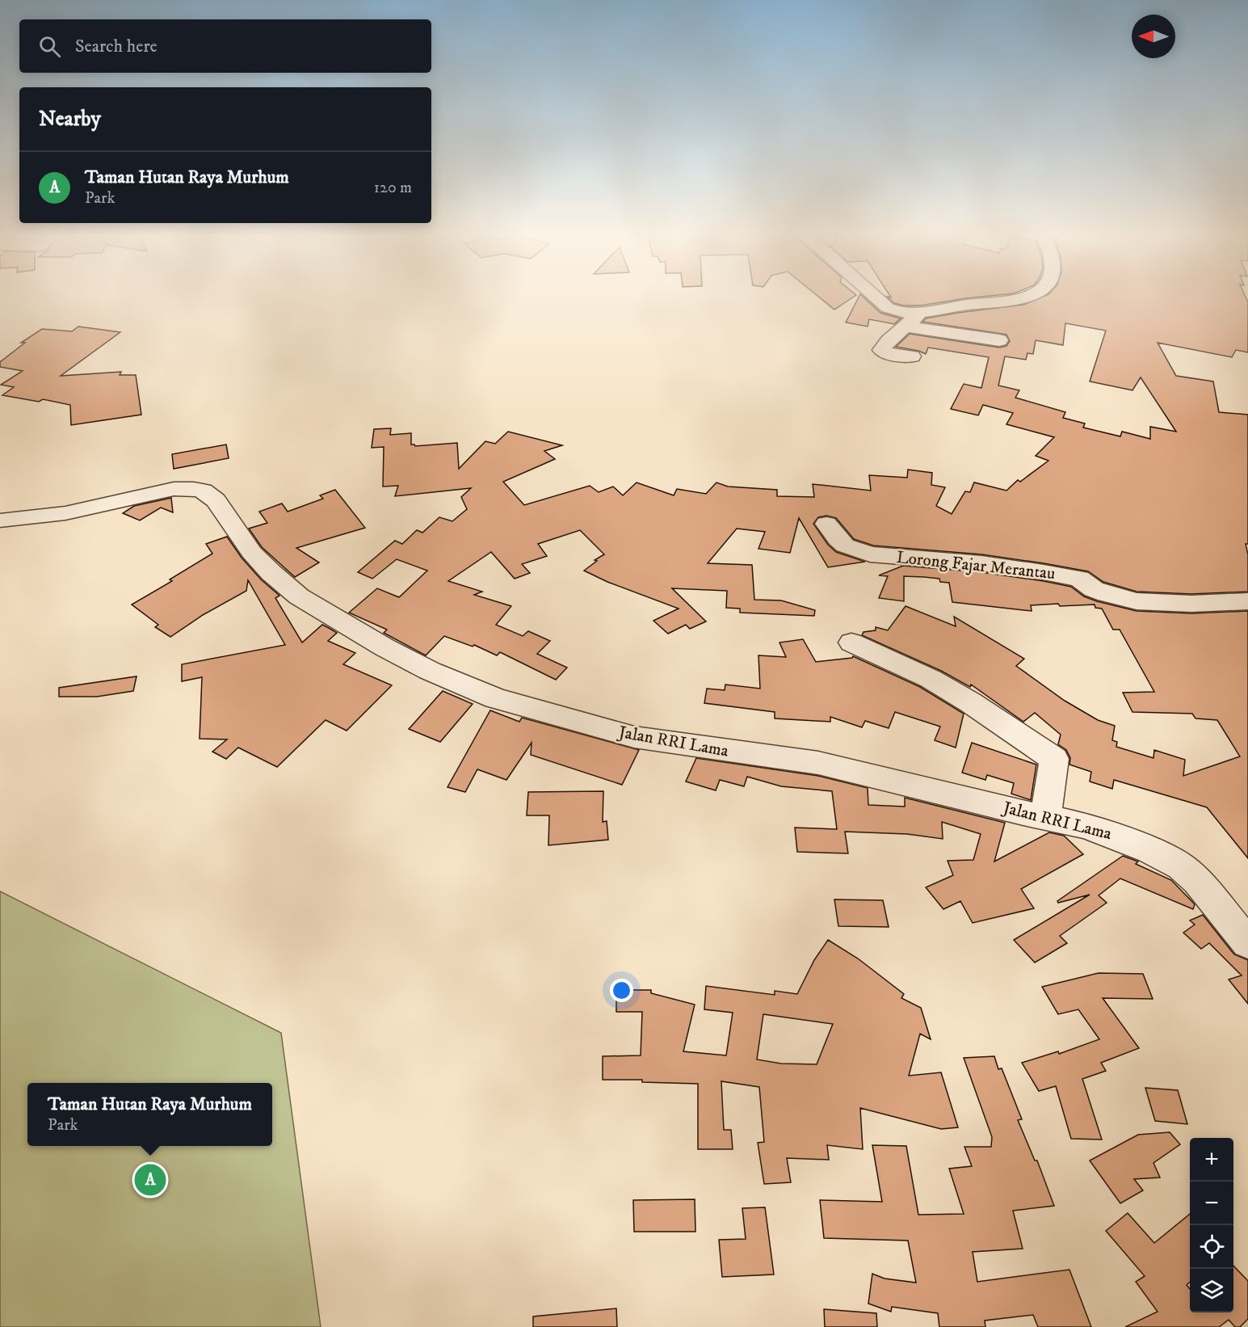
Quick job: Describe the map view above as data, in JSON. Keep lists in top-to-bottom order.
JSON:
{
  "streets": {
    "street": ["Lorong Fajar Merantau", "Jalan RRI Lama"]
  },
  "north": "left",
  "page": {
    "search": "Search here",
    "heading": "Nearby",
    "list": [
      {
        "mark": "A",
        "name": "Taman Hutan Raya Murhum",
        "note": "Park",
        "value": "120 m"
      }
    ],
    "popup": ["Taman Hutan Raya Murhum", "Park"],
    "map_buttons": ["+", "−"],
    "pins": "A"
  }
}
